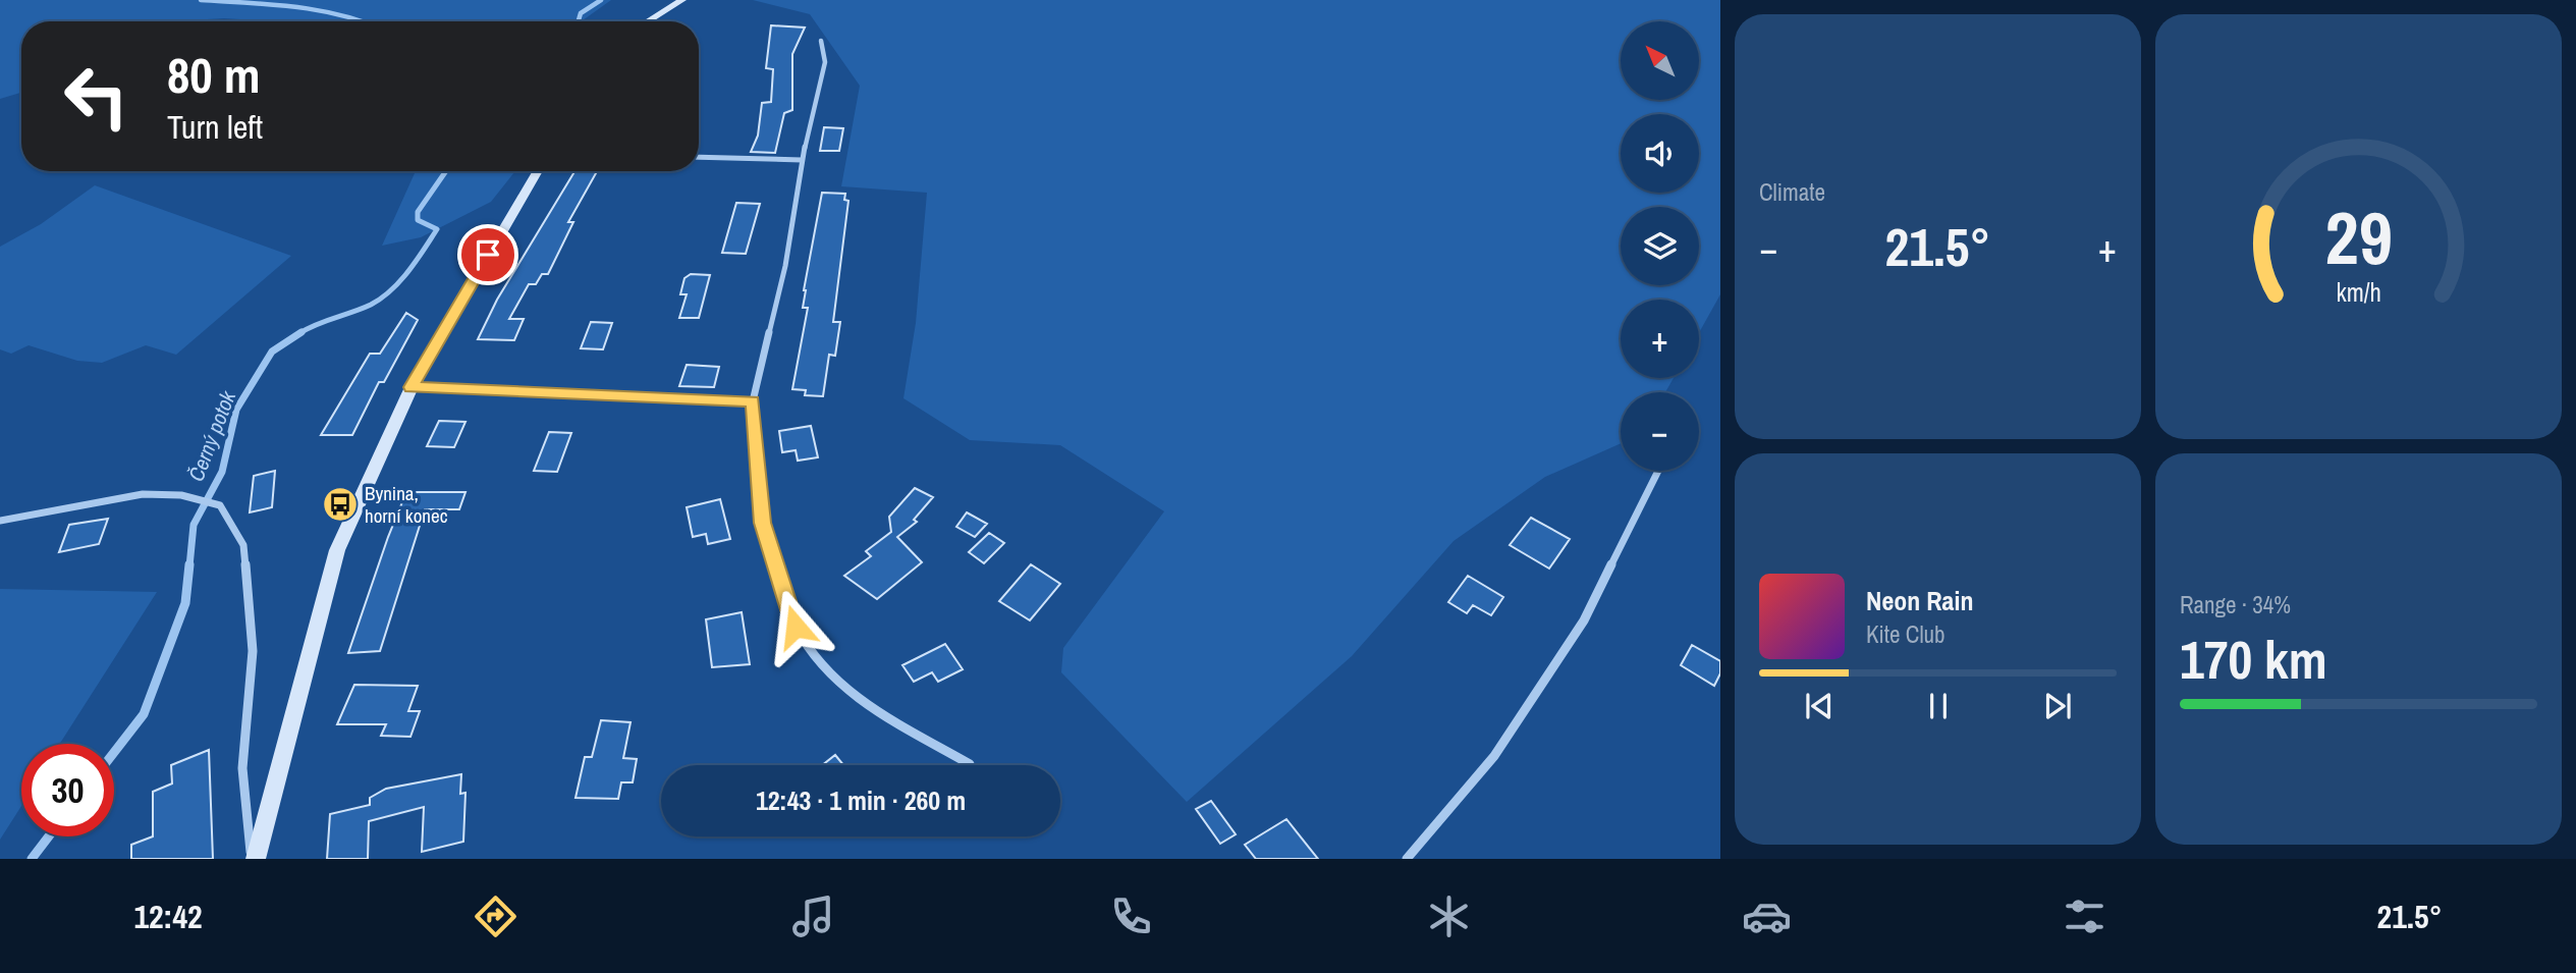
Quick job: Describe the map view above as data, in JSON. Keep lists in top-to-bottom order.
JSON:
{
  "water": ["Černý potok"],
  "places": {
    "bus stop": ["Bynina, horní konec"]
  },
  "north": "top left",
  "page": {
    "tile": [
      "Climate",
      ["Range · 34%", "170 km"]
    ],
    "map_buttons": ["+", "−"],
    "turn": ["80 m", "Turn left"],
    "heat": ["−", "21.5°", "+"],
    "song": ["Neon Rain", "Kite Club"],
    "limit": "30",
    "trip": "12:43 · 1 min · 260 m",
    "tabs": ["12:42", "21.5°"],
    "gauge": ["29", "km/h"]
  }
}
